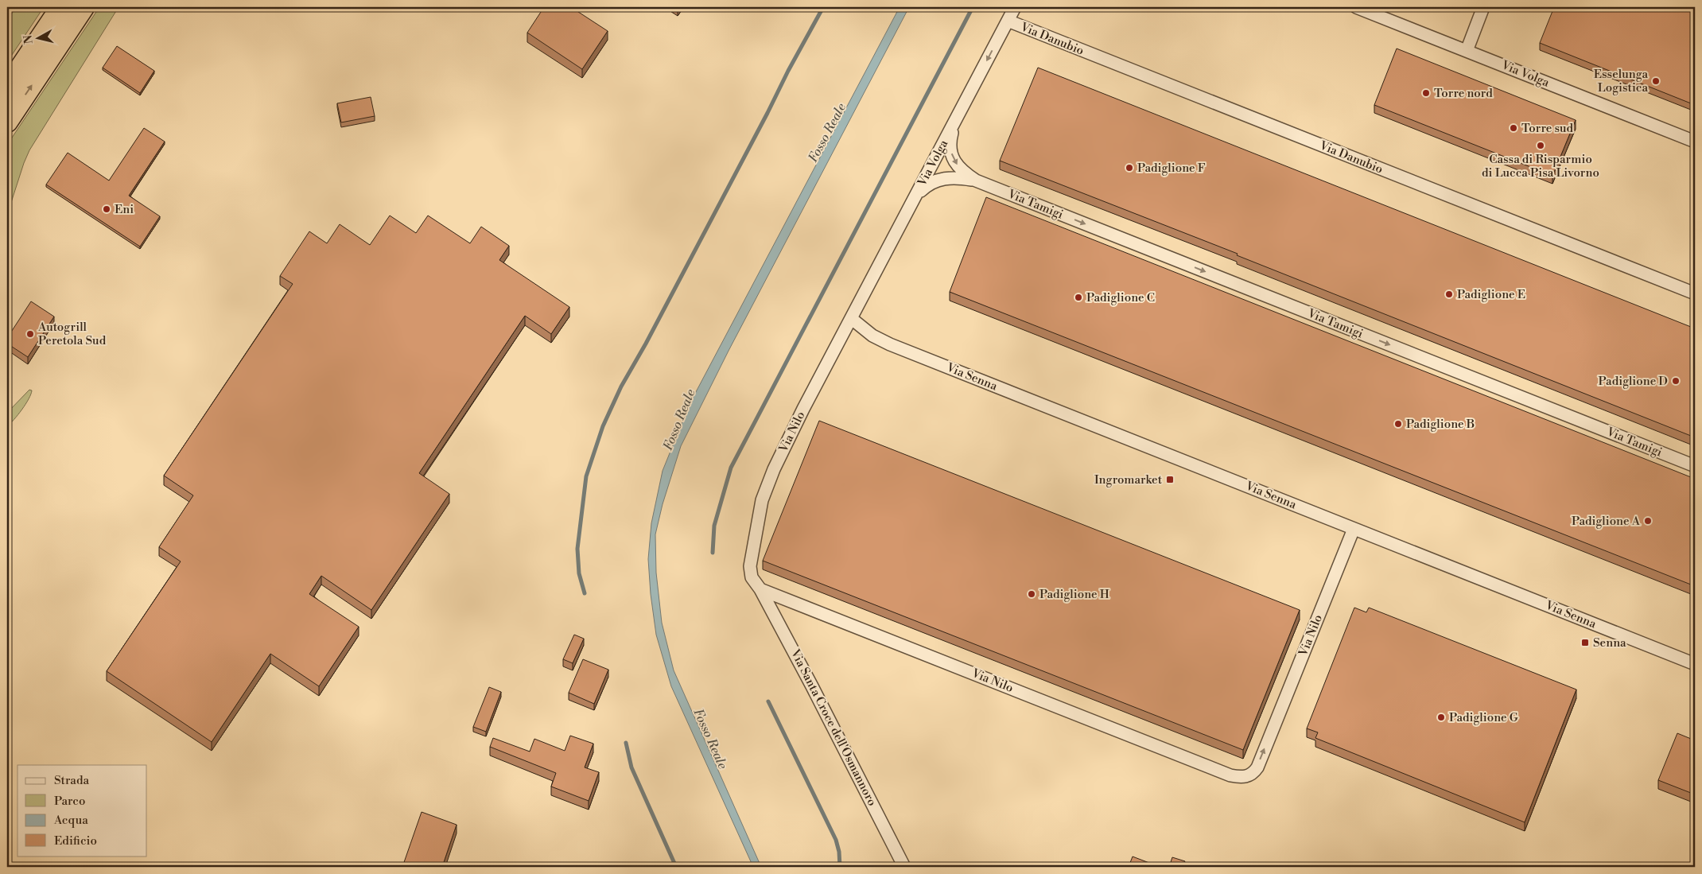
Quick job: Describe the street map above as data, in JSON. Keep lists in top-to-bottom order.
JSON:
{
  "streets": {
    "street": [
      "Via Danubio",
      "Via Volga",
      "Via Tamigi",
      "Via Senna",
      "Via Nilo",
      "Via Santa Croce dell'Osmannoro"
    ]
  },
  "crossings": [
    ["Via Danubio", "Via Volga"],
    ["Via Volga", "Via Tamigi"],
    ["Via Volga", "Via Senna"],
    ["Via Volga", "Via Nilo"],
    ["Via Senna", "Via Nilo"],
    ["Via Nilo", "Via Santa Croce dell'Osmannoro"]
  ],
  "one_way": ["Via Tamigi"],
  "water": ["Fosso Reale"],
  "places": {
    "other": [
      "Esselunga Logistica",
      "Torre nord",
      "Torre sud",
      "Cassa di Risparmio di Lucca Pisa Livorno",
      "Padiglione F",
      "Eni",
      "Padiglione E",
      "Padiglione C",
      "Autogrill Peretola Sud",
      "Padiglione D",
      "Padiglione B",
      "Padiglione A",
      "Padiglione H",
      "Padiglione G"
    ],
    "transit": ["Ingromarket", "Senna"]
  },
  "legend": [
    "Strada",
    "Parco",
    "Acqua",
    "Edificio"
  ],
  "north": "left"
}
